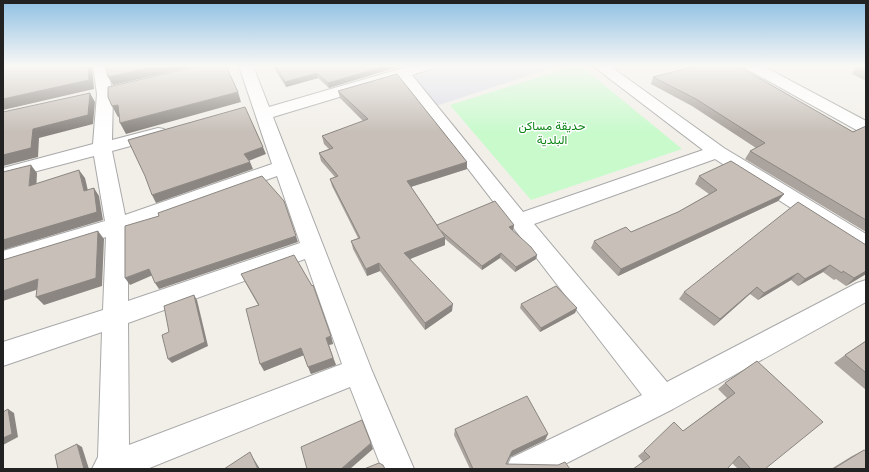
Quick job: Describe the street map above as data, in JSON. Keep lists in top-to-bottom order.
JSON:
{
  "parks": ["حديقة مساكن البلدية"]
}
